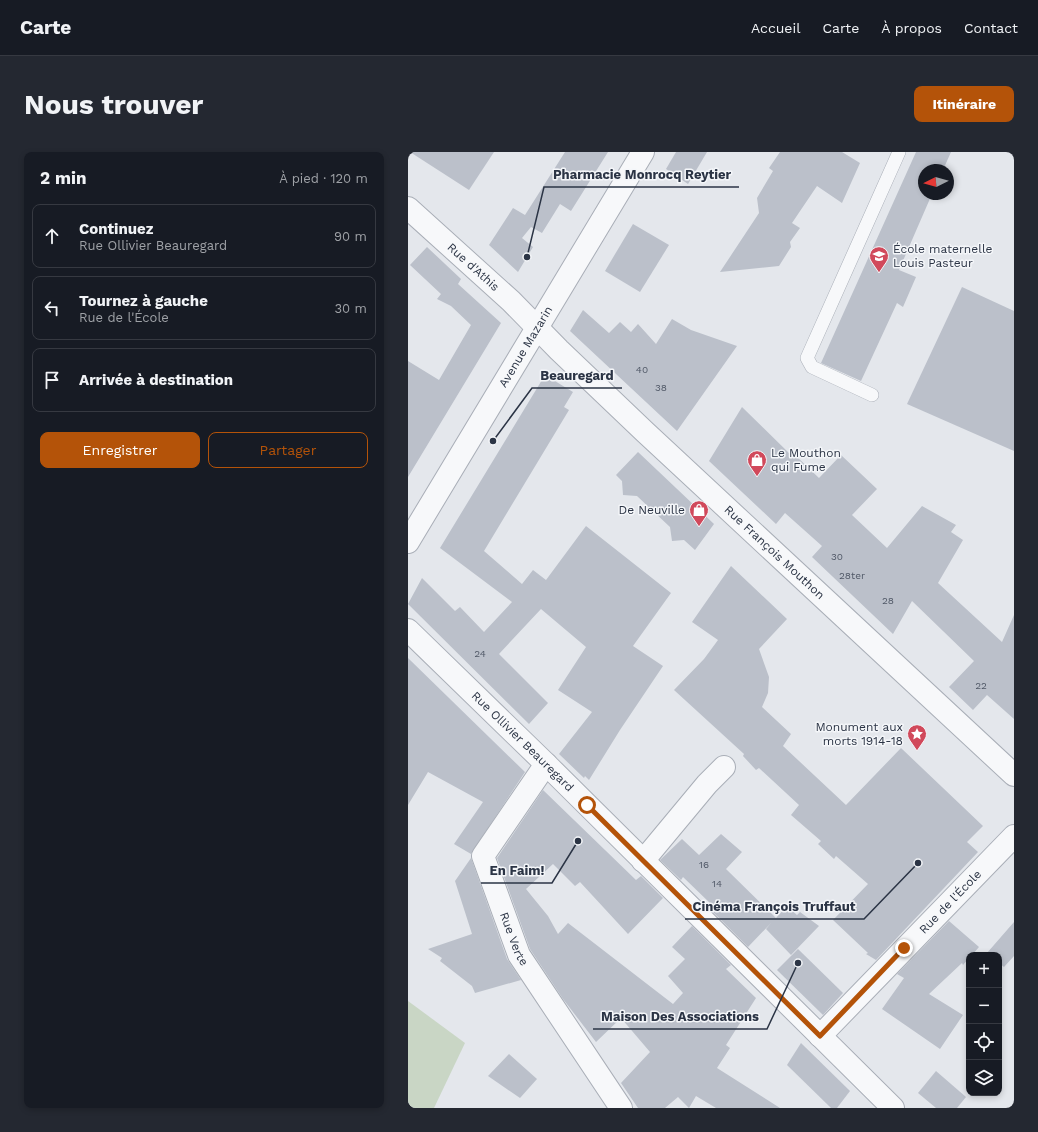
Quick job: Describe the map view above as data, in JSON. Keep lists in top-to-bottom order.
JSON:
{
  "streets": {
    "street": [
      "Rue d'Athis",
      "Avenue Mazarin",
      "Rue François Mouthon",
      "Rue Ollivier Beauregard",
      "Rue de l'École",
      "Rue Verte"
    ]
  },
  "crossings": [
    ["Rue d'Athis", "Avenue Mazarin"],
    ["Rue d'Athis", "Rue François Mouthon"],
    ["Avenue Mazarin", "Rue François Mouthon"],
    ["Rue Ollivier Beauregard", "Rue de l'École"],
    ["Rue Ollivier Beauregard", "Rue Verte"]
  ],
  "places": {
    "other": [
      "Pharmacie Monrocq Reytier",
      "Beauregard",
      "En Faim!",
      "Cinéma François Truffaut",
      "Maison Des Associations"
    ],
    "school or university": ["École maternelle Louis Pasteur"],
    "shop": ["Le Mouthon qui Fume", "De Neuville"],
    "place": ["Monument aux morts 1914-18"]
  },
  "house_numbers": [
    "40",
    "38",
    "30",
    "28ter",
    "28",
    "24",
    "22",
    "16",
    "14"
  ],
  "north": "left",
  "page": {
    "header": "Carte",
    "nav": [
      "Accueil",
      "Carte",
      "À propos",
      "Contact"
    ],
    "buttons": [
      "Itinéraire",
      ["Enregistrer", "Partager"]
    ],
    "title": "Nous trouver",
    "heading": ["2 min", "À pied · 120 m"],
    "list": [
      ["Continuez", "Rue Ollivier Beauregard", "90 m"],
      ["Tournez à gauche", "Rue de l'École", "30 m"],
      "Arrivée à destination"
    ],
    "map_buttons": ["+", "−"]
  }
}
